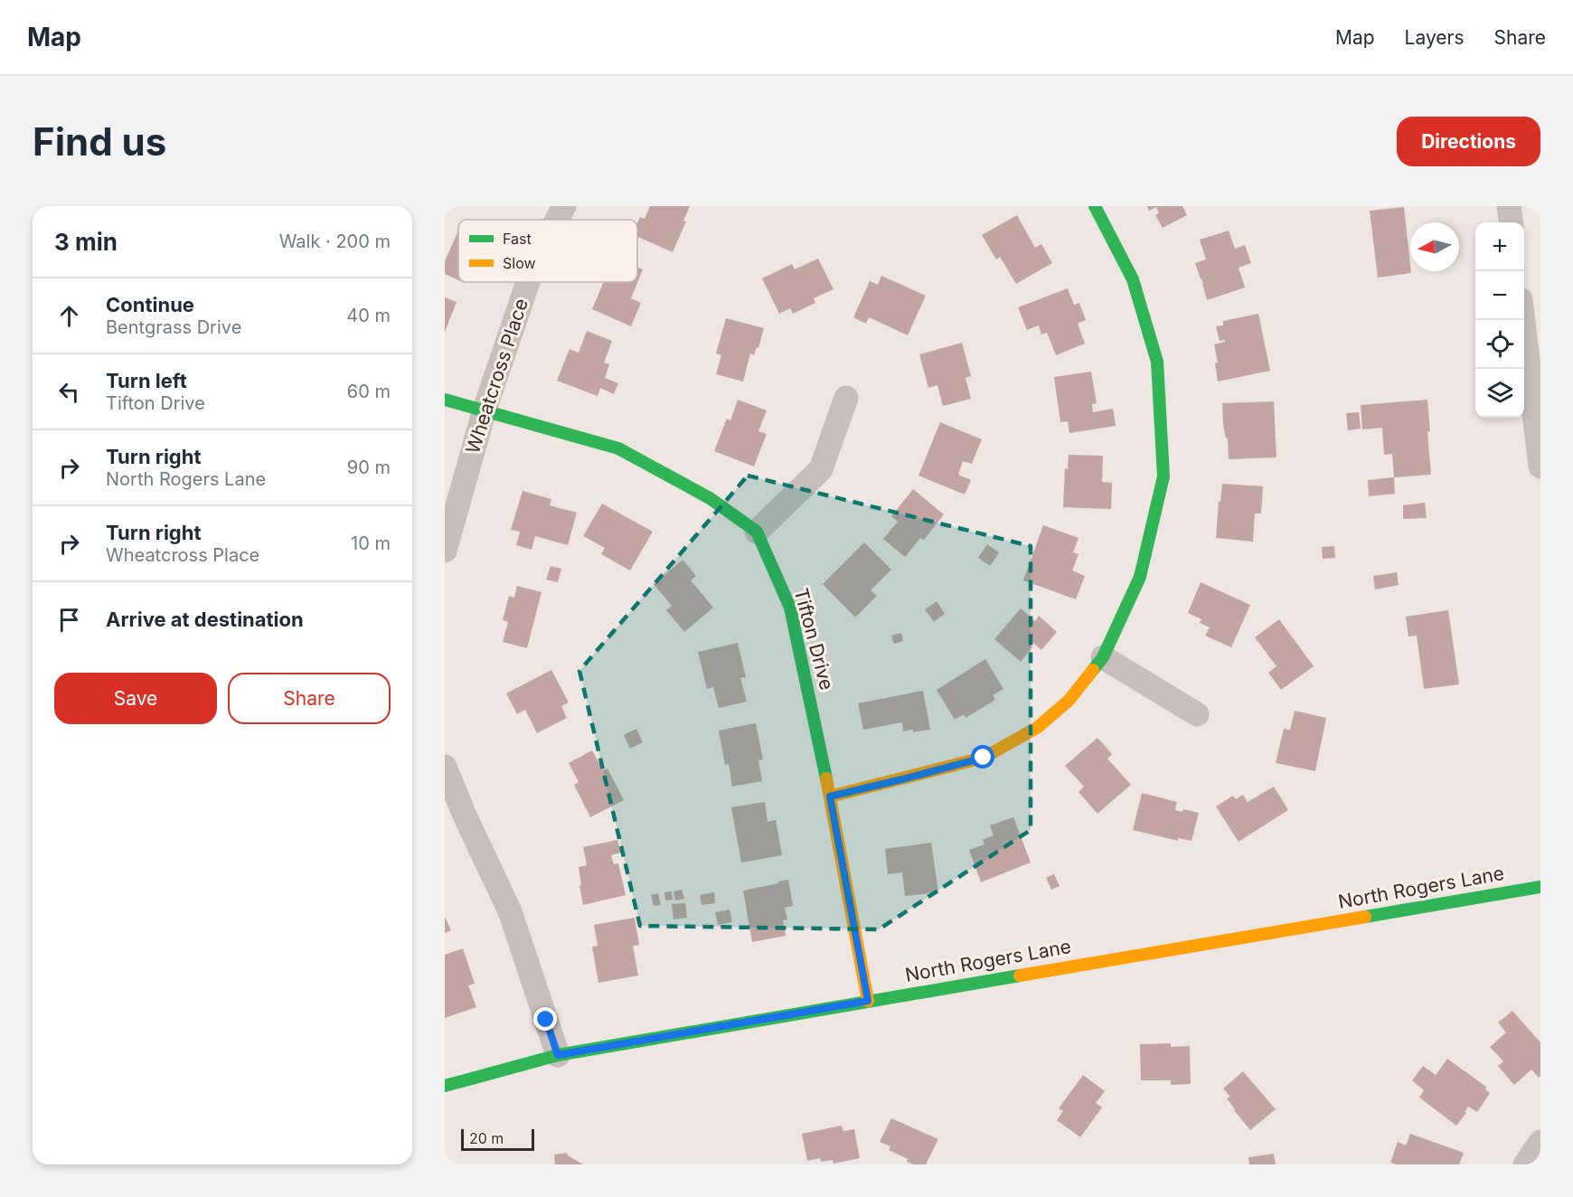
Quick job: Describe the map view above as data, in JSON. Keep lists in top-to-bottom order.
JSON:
{
  "streets": {
    "street": ["Wheatcross Place", "Tifton Drive", "North Rogers Lane"]
  },
  "crossings": [
    ["Tifton Drive", "North Rogers Lane"]
  ],
  "legend": ["Fast", "Slow"],
  "scale_bar": "20 m",
  "north": "left",
  "page": {
    "header": "Map",
    "nav": ["Map", "Layers", "Share"],
    "buttons": [
      "Directions",
      ["Save", "Share"]
    ],
    "title": "Find us",
    "heading": ["3 min", "Walk · 200 m"],
    "map_buttons": ["+", "−"],
    "list": [
      ["Continue", "Bentgrass Drive", "40 m"],
      ["Turn left", "Tifton Drive", "60 m"],
      ["Turn right", "North Rogers Lane", "90 m"],
      ["Turn right", "Wheatcross Place", "10 m"],
      "Arrive at destination"
    ],
    "scale": "20 m"
  }
}
